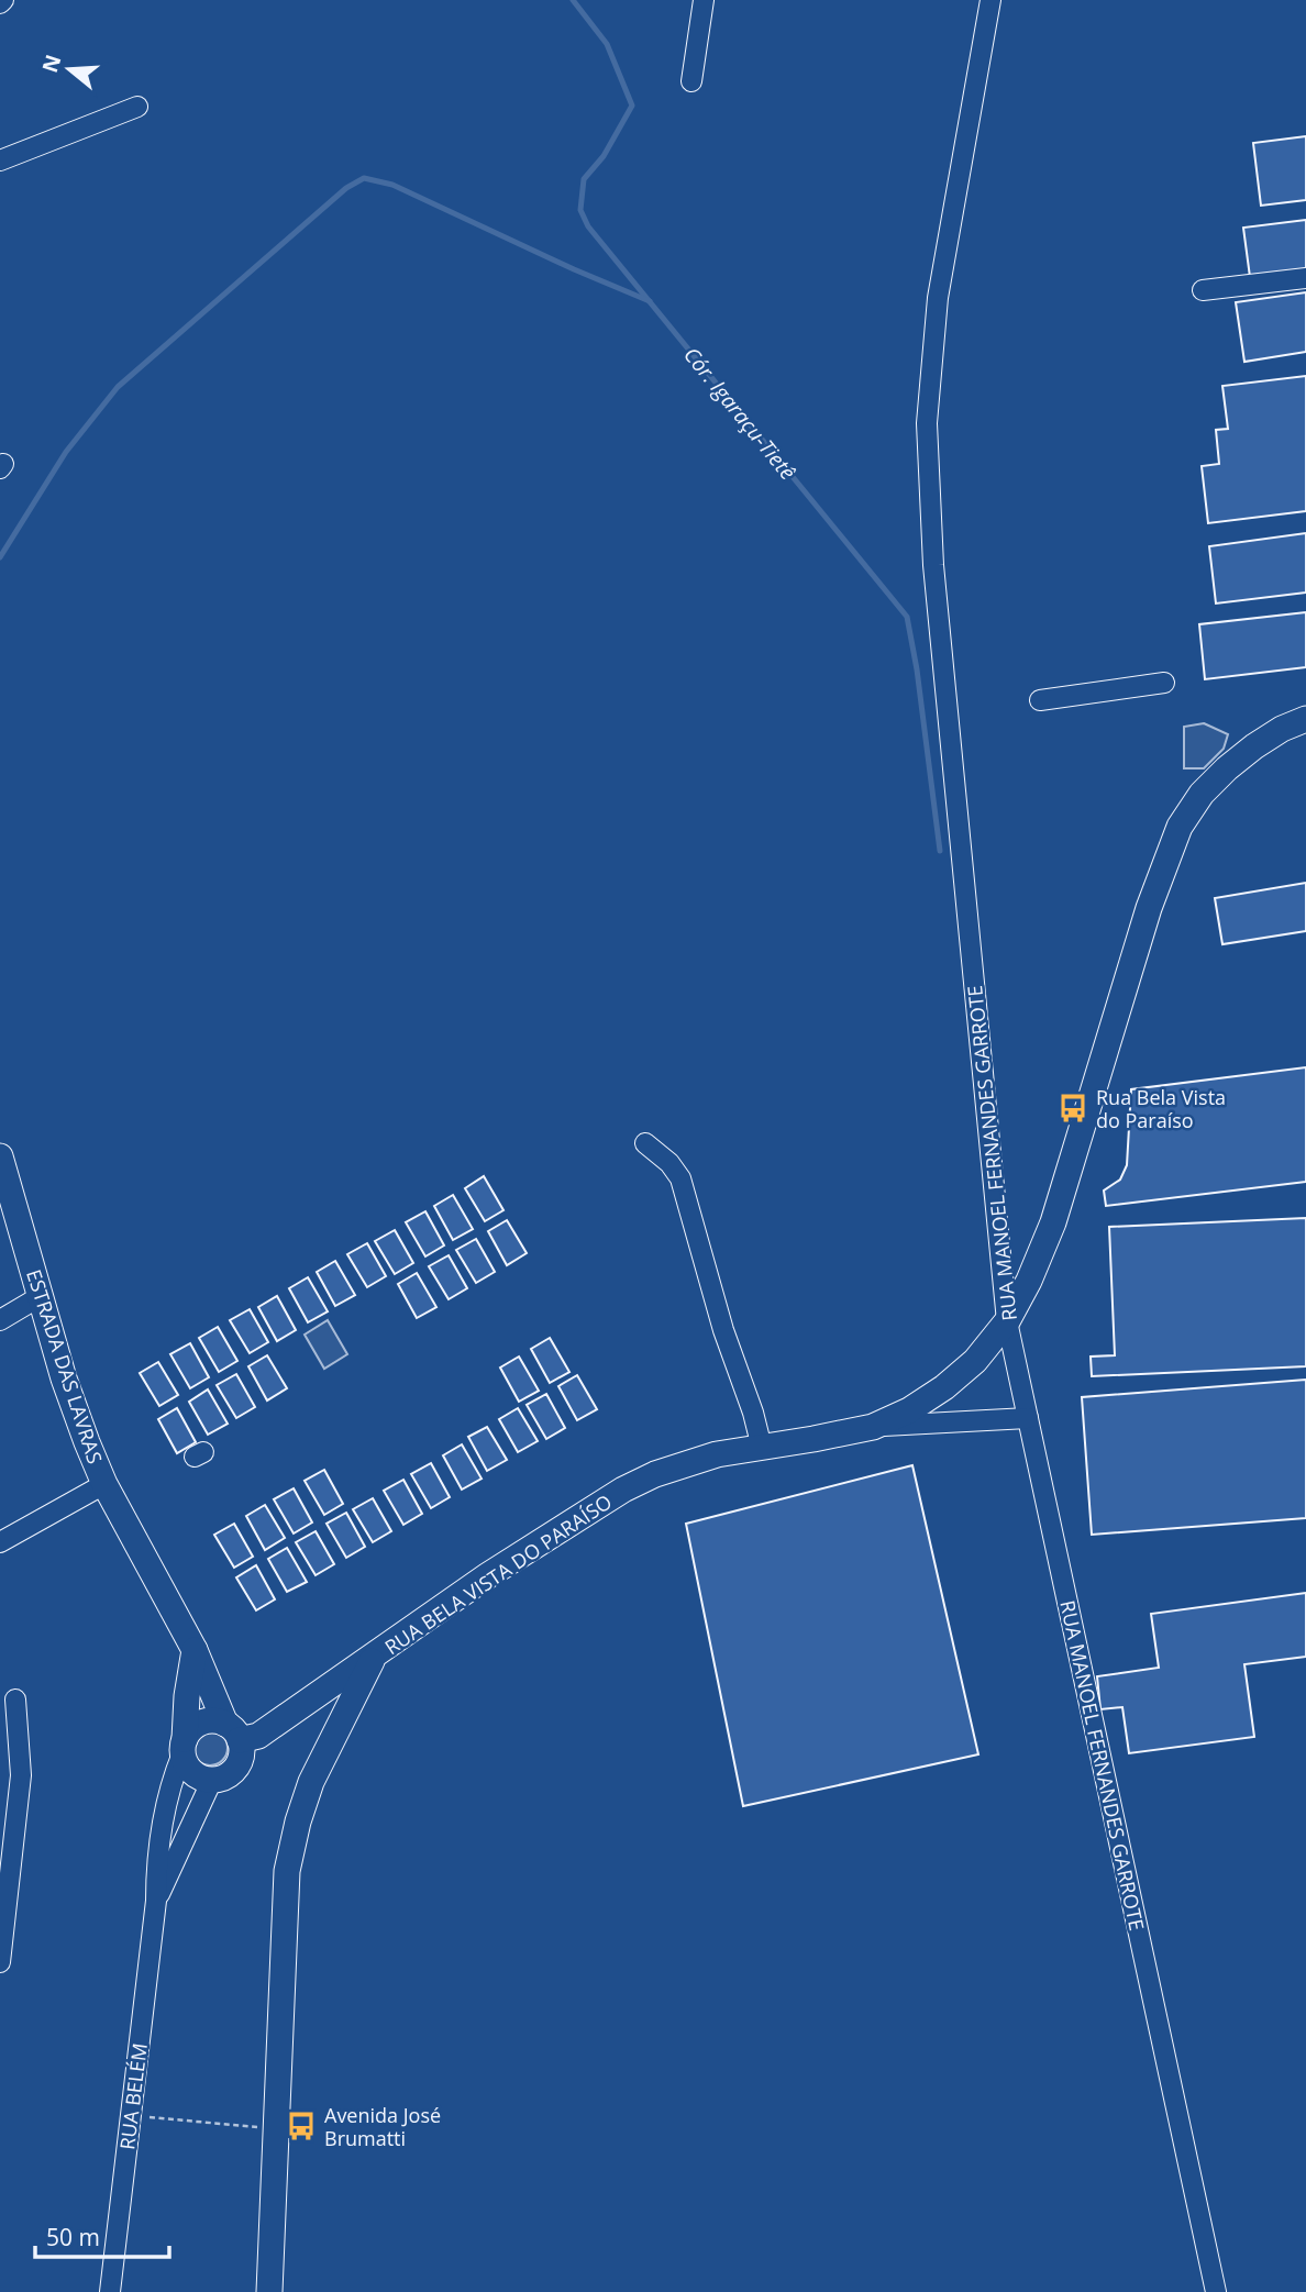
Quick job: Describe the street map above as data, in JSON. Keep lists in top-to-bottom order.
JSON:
{
  "streets": {
    "main road": ["ESTRADA DAS LAVRAS", "RUA BELA VISTA DO PARAÍSO"],
    "street": ["RUA MANOEL FERNANDES GARROTE", "RUA BELÉM"]
  },
  "crossings": [
    ["RUA MANOEL FERNANDES GARROTE", "RUA BELA VISTA DO PARAÍSO"],
    ["ESTRADA DAS LAVRAS", "RUA BELA VISTA DO PARAÍSO"],
    ["ESTRADA DAS LAVRAS", "RUA BELÉM"],
    ["RUA BELA VISTA DO PARAÍSO", "RUA BELÉM"]
  ],
  "water": ["Cór. Igaraçu-Tietê"],
  "places": {
    "bus stop": ["Rua Bela Vista do Paraíso", "Avenida José Brumatti"]
  },
  "scale_bar": "50 m",
  "north": "left"
}
